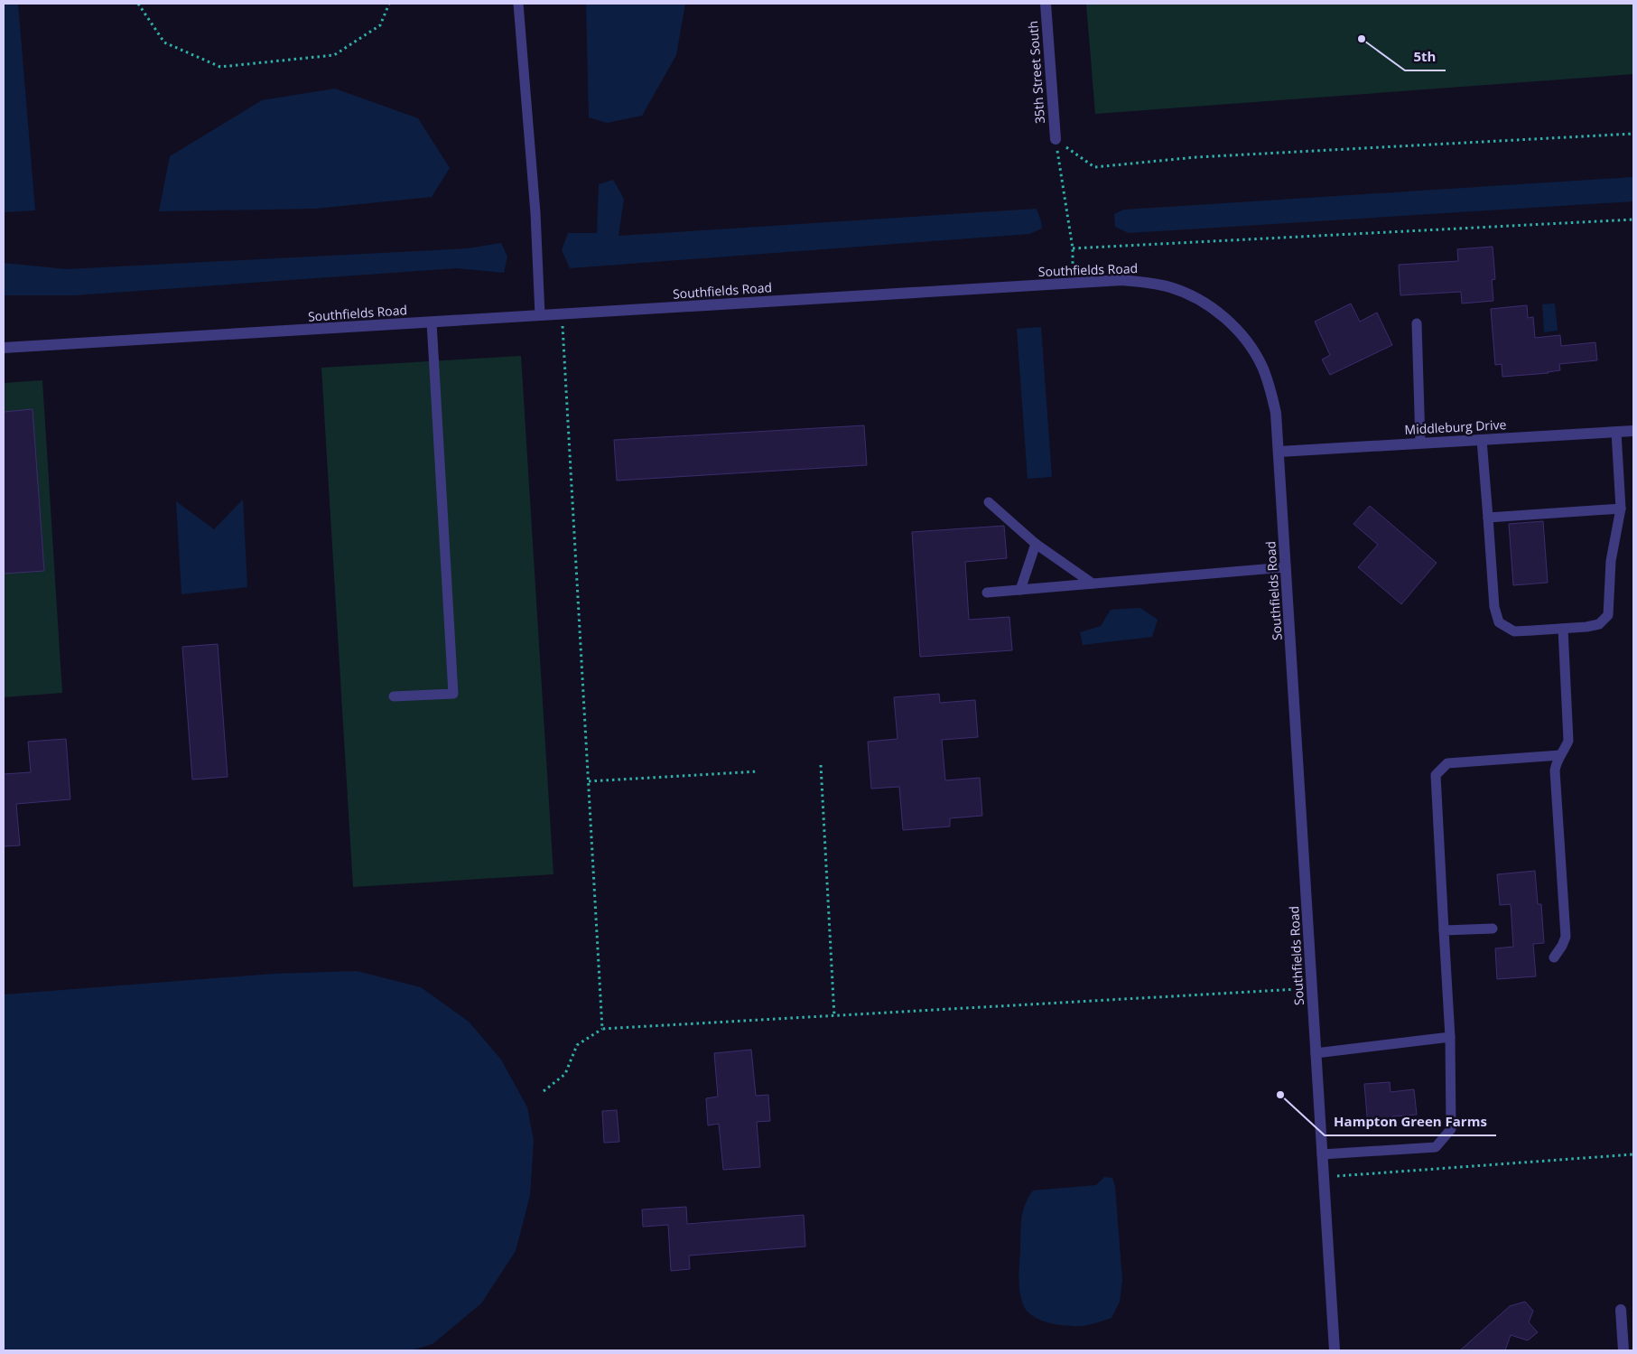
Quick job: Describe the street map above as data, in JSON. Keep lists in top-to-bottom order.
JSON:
{
  "streets": {
    "street": ["35th Street South", "Southfields Road", "Middleburg Drive"]
  },
  "crossings": [
    ["Southfields Road", "Middleburg Drive"]
  ],
  "places": ["5th", "Hampton Green Farms"]
}
